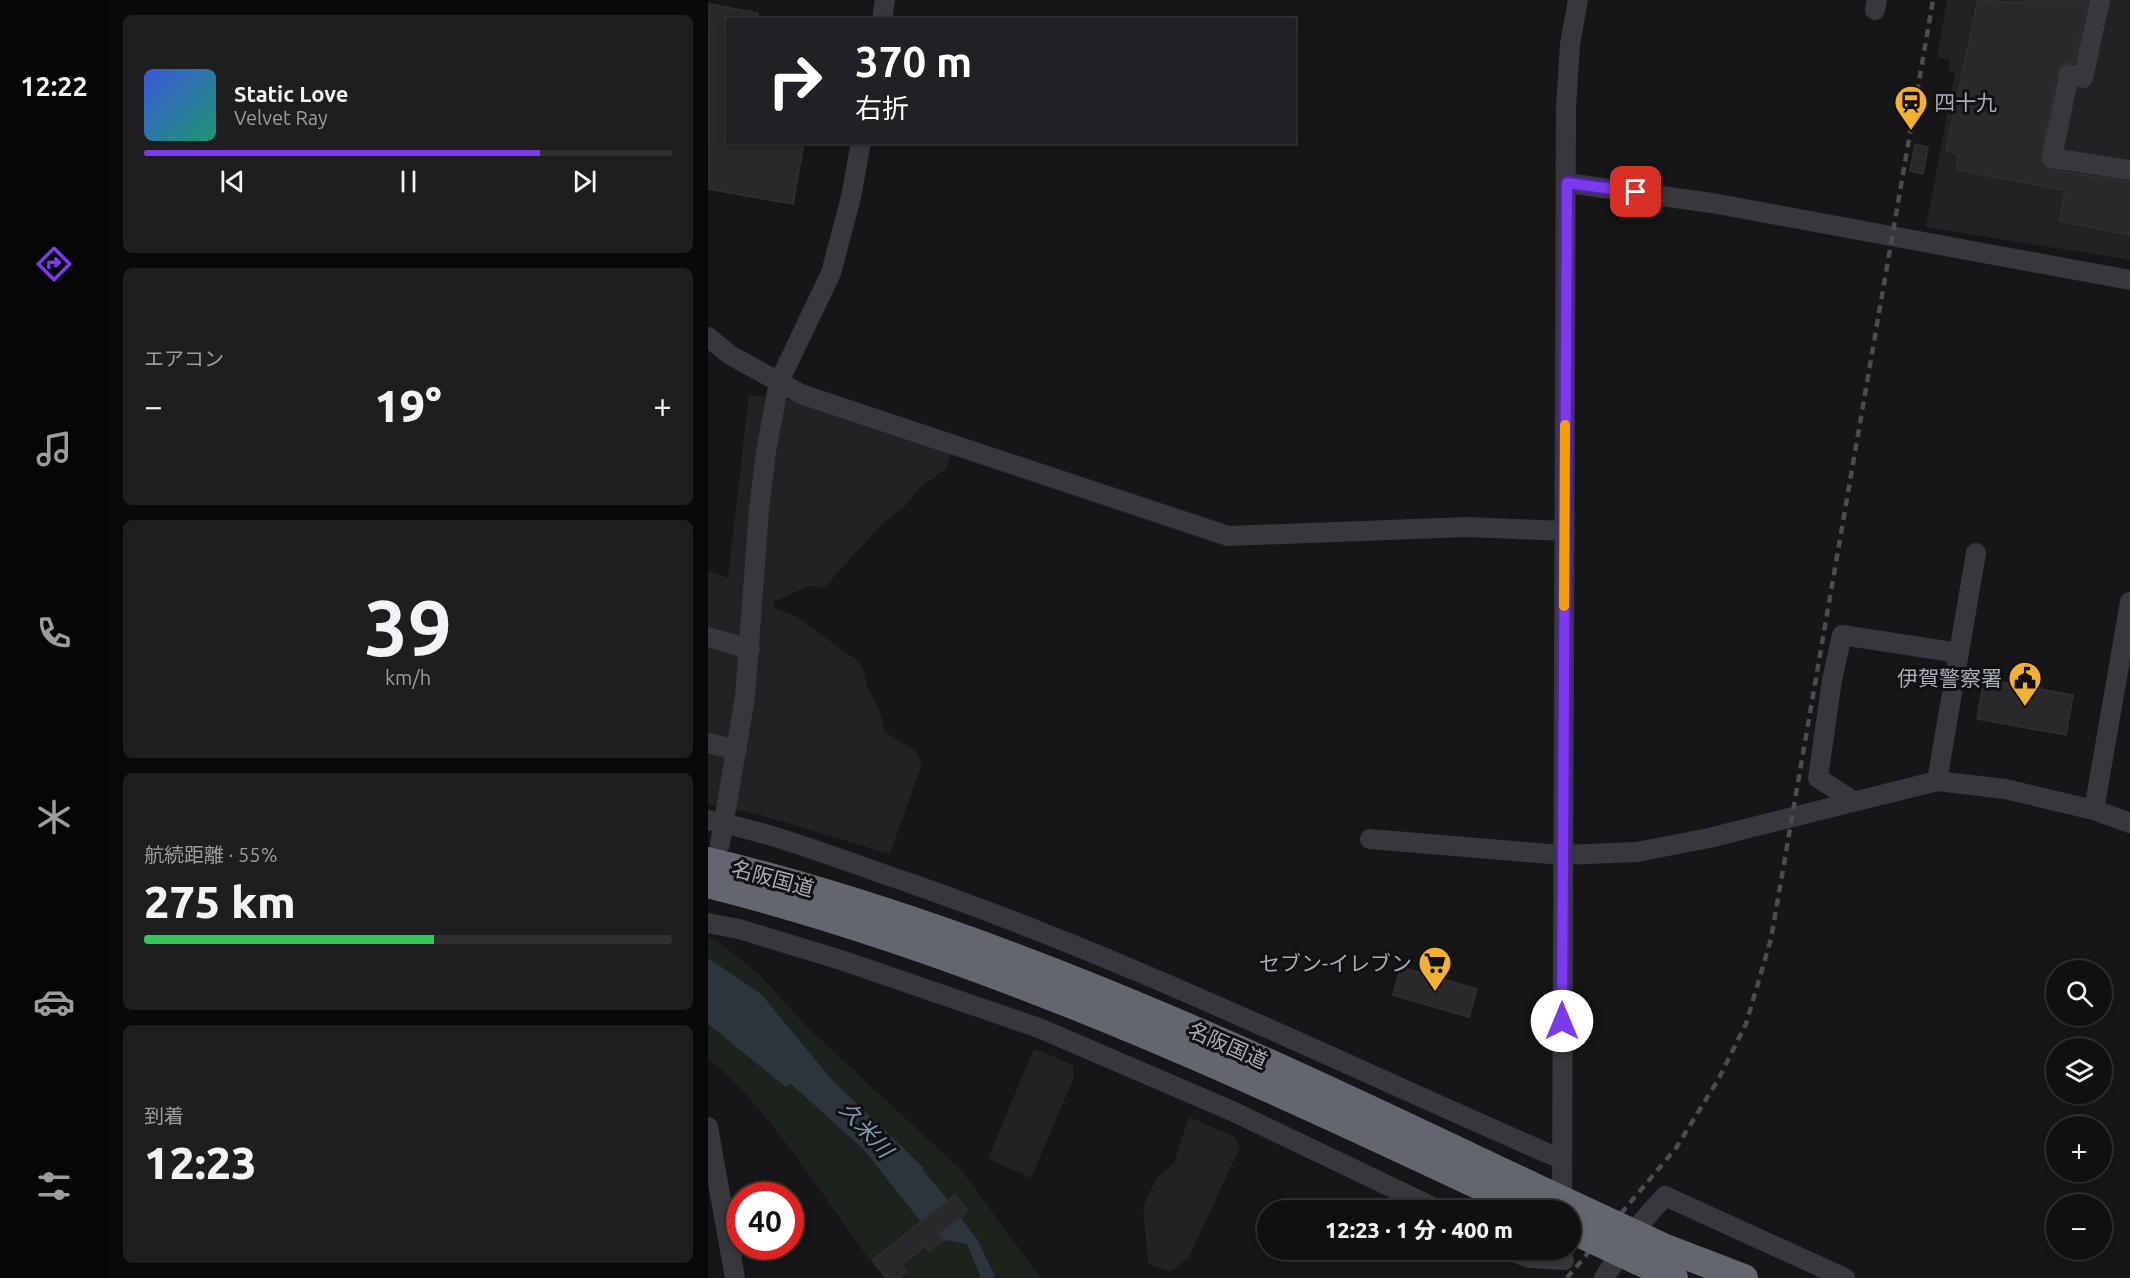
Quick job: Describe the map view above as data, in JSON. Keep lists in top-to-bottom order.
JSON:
{
  "streets": {
    "highway": ["名阪国道"]
  },
  "water": ["久米川"],
  "places": {
    "station": ["四十九"],
    "public building": ["伊賀警察署"],
    "supermarket": ["セブン-イレブン"]
  },
  "page": {
    "tabs": "12:22",
    "turn": ["370 m", "右折"],
    "song": ["Static Love", "Velvet Ray"],
    "tile": [
      "エアコン",
      ["39", "km/h"],
      ["航続距離 · 55%", "275 km"],
      ["到着", "12:23"]
    ],
    "heat": ["−", "19°", "+"],
    "map_buttons": ["+", "−"],
    "limit": "40",
    "trip": "12:23 · 1 分 · 400 m"
  }
}
